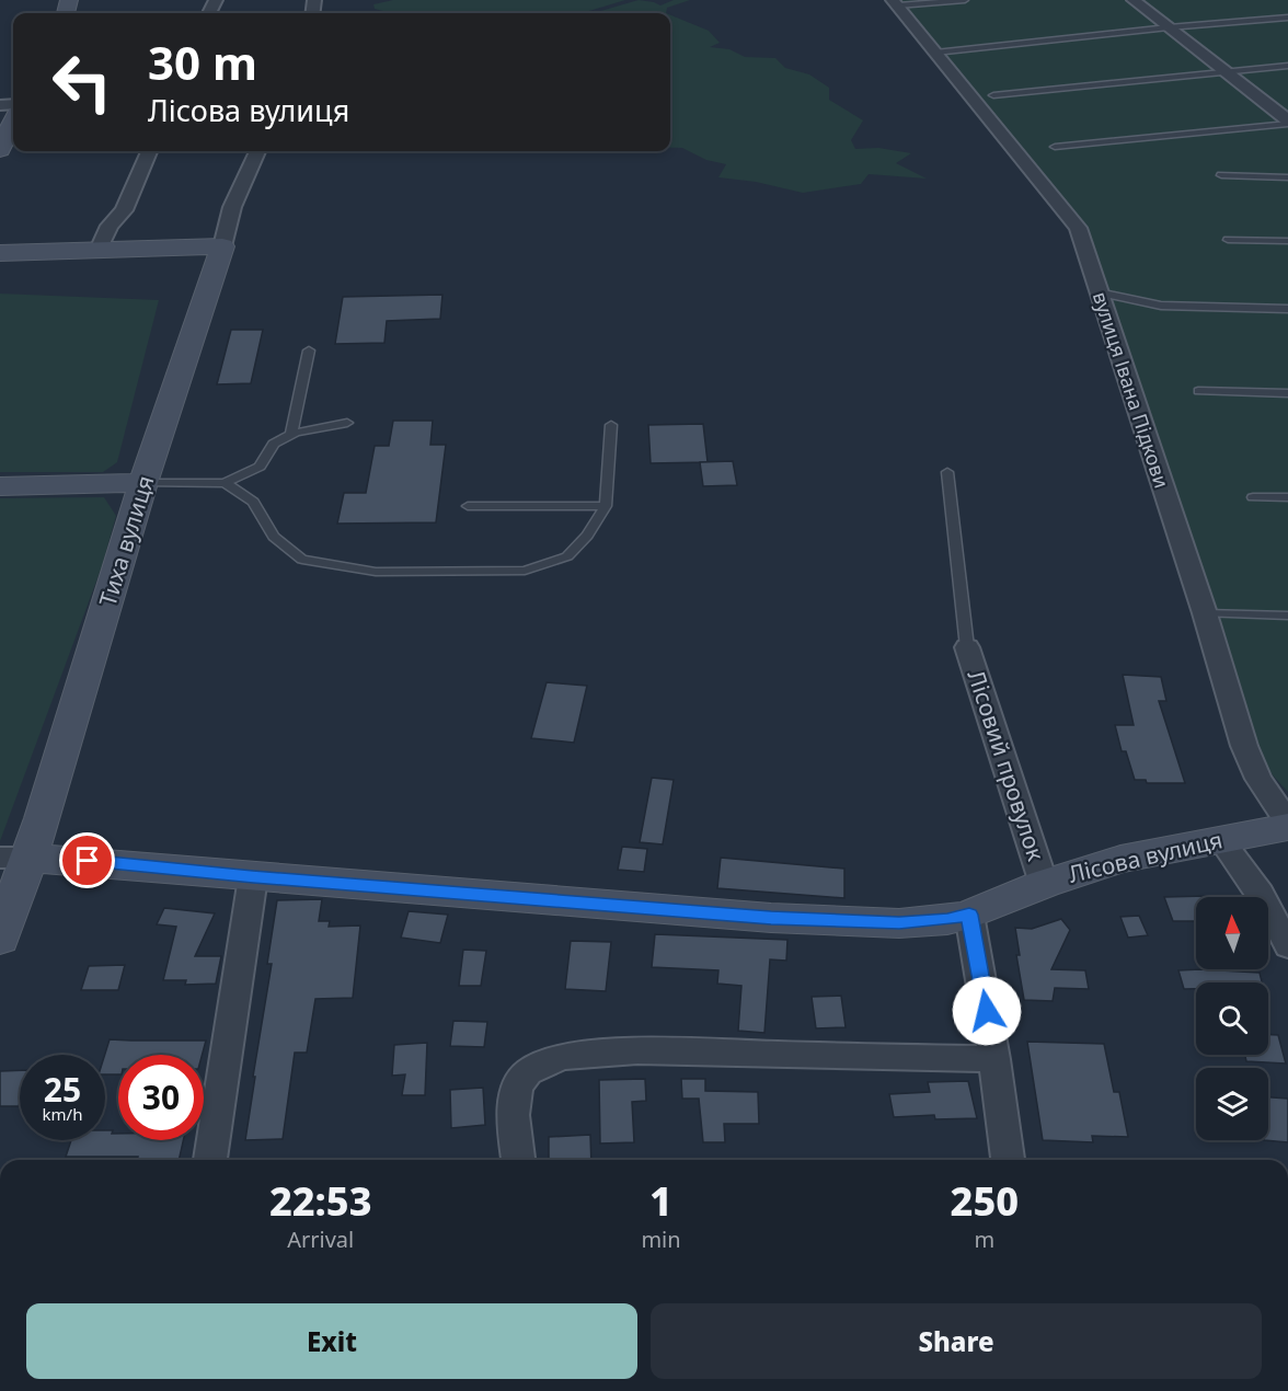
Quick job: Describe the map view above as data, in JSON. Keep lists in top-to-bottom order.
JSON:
{
  "streets": {
    "main road": ["Тиха вулиця", "Лісова вулиця"],
    "street": ["вулиця Івана Підкови", "Лісовий провулок"]
  },
  "crossings": [
    ["вулиця Івана Підкови", "Лісова вулиця"],
    ["Тиха вулиця", "Лісова вулиця"],
    ["Лісовий провулок", "Лісова вулиця"]
  ],
  "north": "top",
  "page": {
    "turn": ["30 m", "Лісова вулиця"],
    "speed": "25 km/h",
    "limit": "30",
    "eta": [
      "22:53",
      "Arrival",
      "1",
      "min",
      "250",
      "m"
    ],
    "buttons": ["Exit", "Share"]
  }
}
